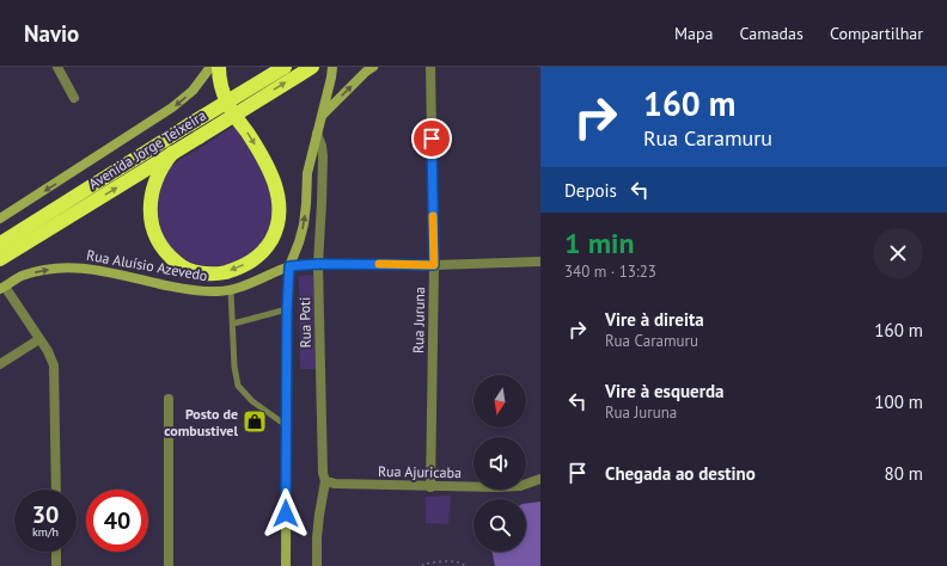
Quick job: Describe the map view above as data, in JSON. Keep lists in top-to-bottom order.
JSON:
{
  "streets": {
    "highway": ["Avenida Jorge Teixeira"],
    "main road": ["Rua Aluísio Azevedo"],
    "street": ["Rua Juruna", "Rua Poti", "Rua Ajuricaba"]
  },
  "crossings": [
    ["Rua Juruna", "Rua Ajuricaba"],
    ["Rua Poti", "Rua Ajuricaba"]
  ],
  "one_way": ["Rua Aluísio Azevedo"],
  "places": {
    "shop": ["Posto de combustivel"]
  },
  "north": "bottom",
  "page": {
    "header": "Navio",
    "nav": ["Mapa", "Camadas", "Compartilhar"],
    "turn": ["160 m", "Rua Caramuru"],
    "then": "Depois",
    "heading": ["1 min", "340 m · 13:23"],
    "list": [
      {
        "name": "Vire à direita",
        "note": "Rua Caramuru",
        "value": "160 m"
      },
      {
        "name": "Vire à esquerda",
        "note": "Rua Juruna",
        "value": "100 m"
      },
      {
        "name": "Chegada ao destino",
        "value": "80 m"
      }
    ],
    "speed": "30 km/h",
    "limit": "40"
  }
}
